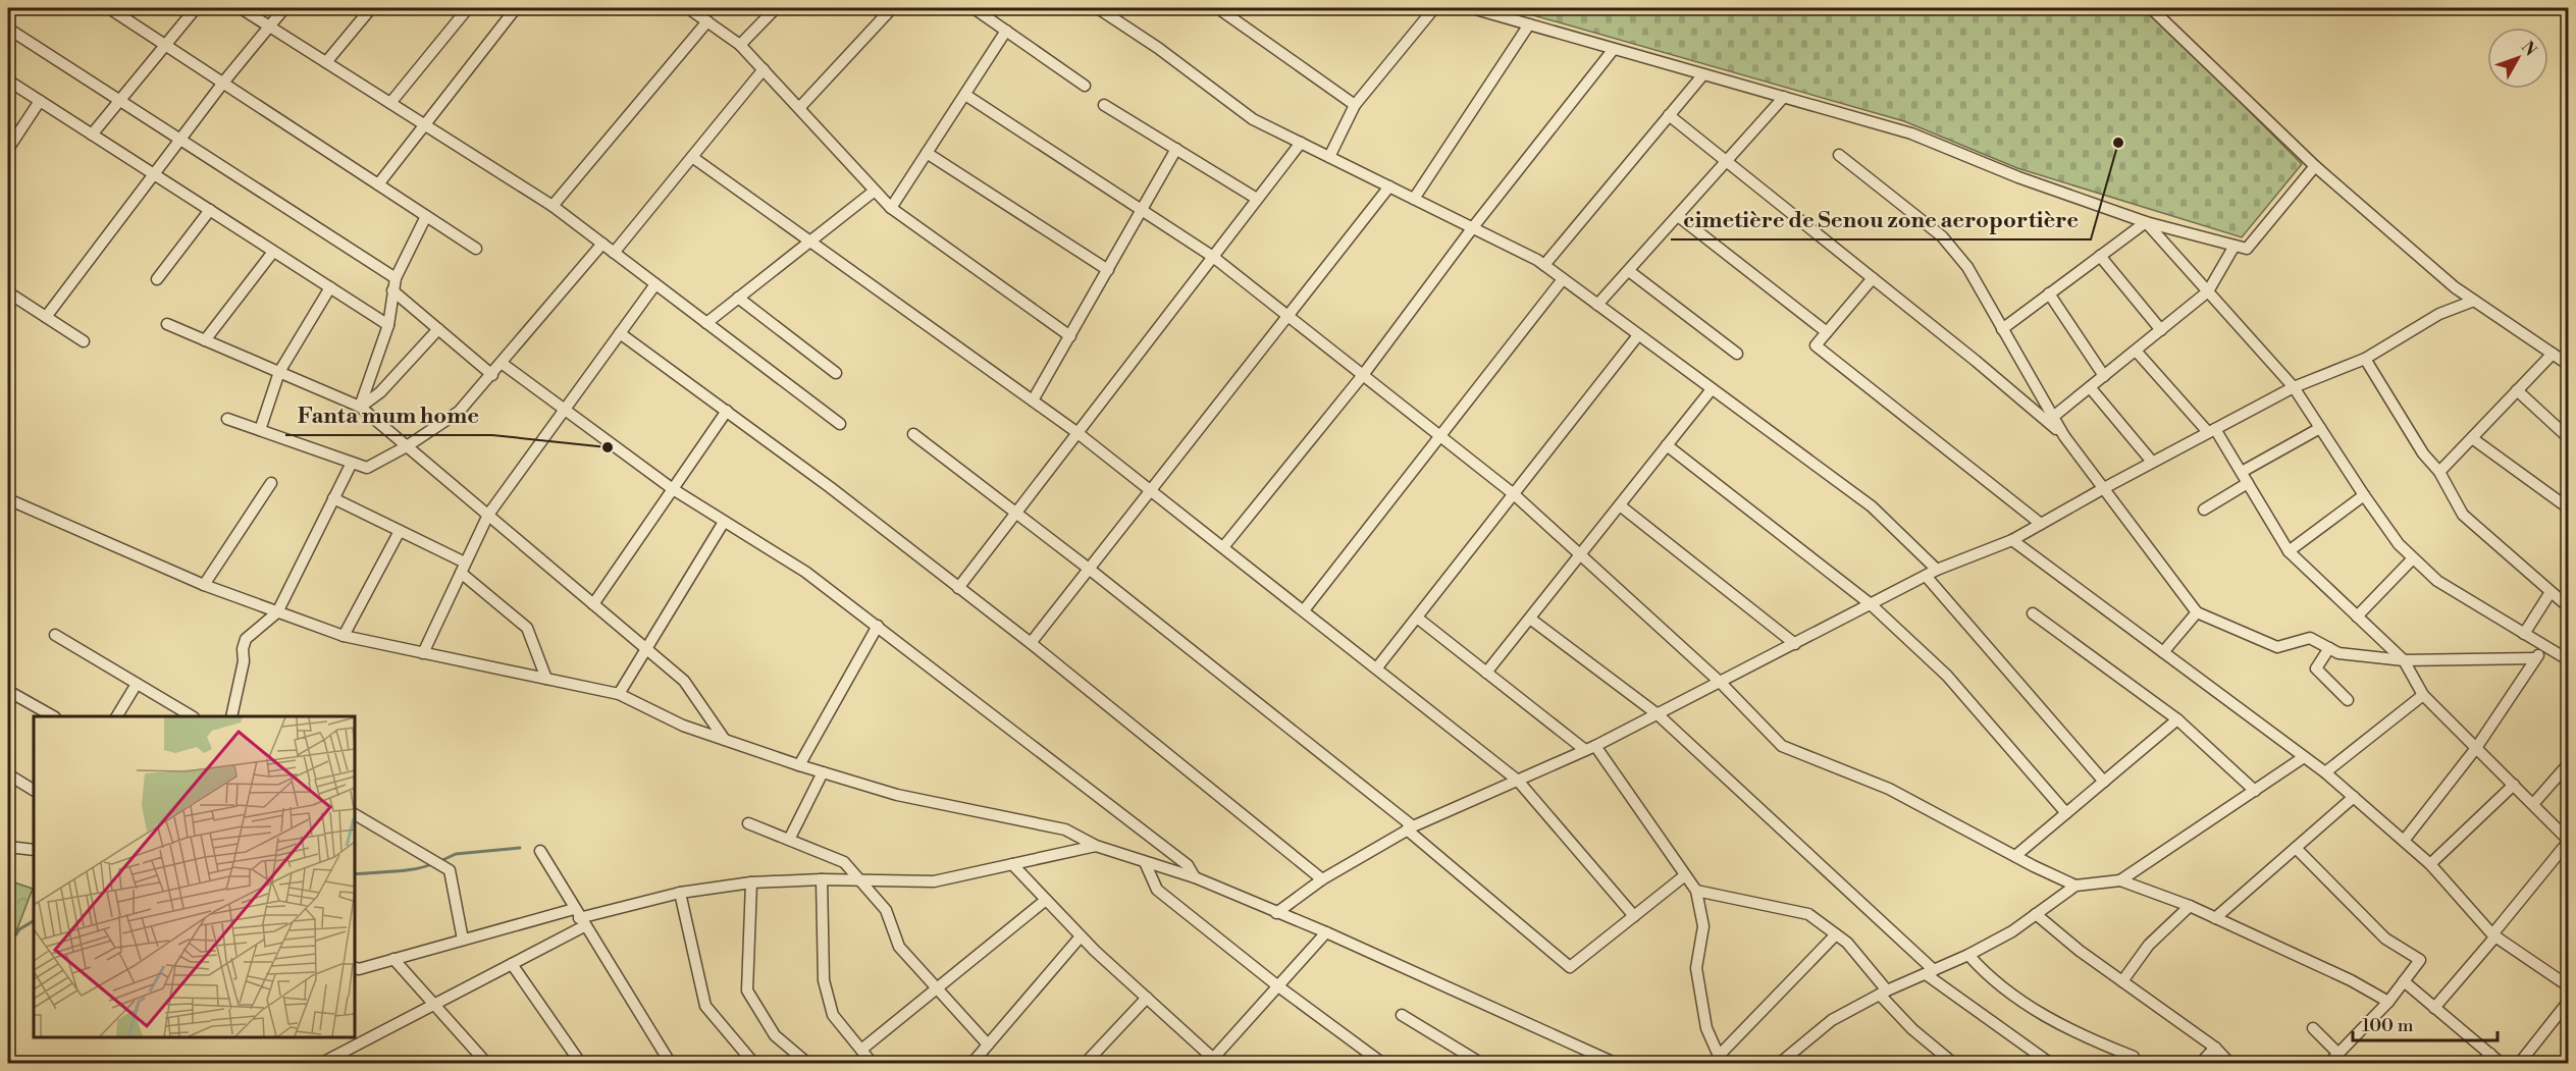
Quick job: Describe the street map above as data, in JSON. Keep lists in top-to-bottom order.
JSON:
{
  "places": ["cimetière de Senou zone aeroportière", "Fanta mum home"],
  "scale_bar": "100 m",
  "north": "top right"
}
